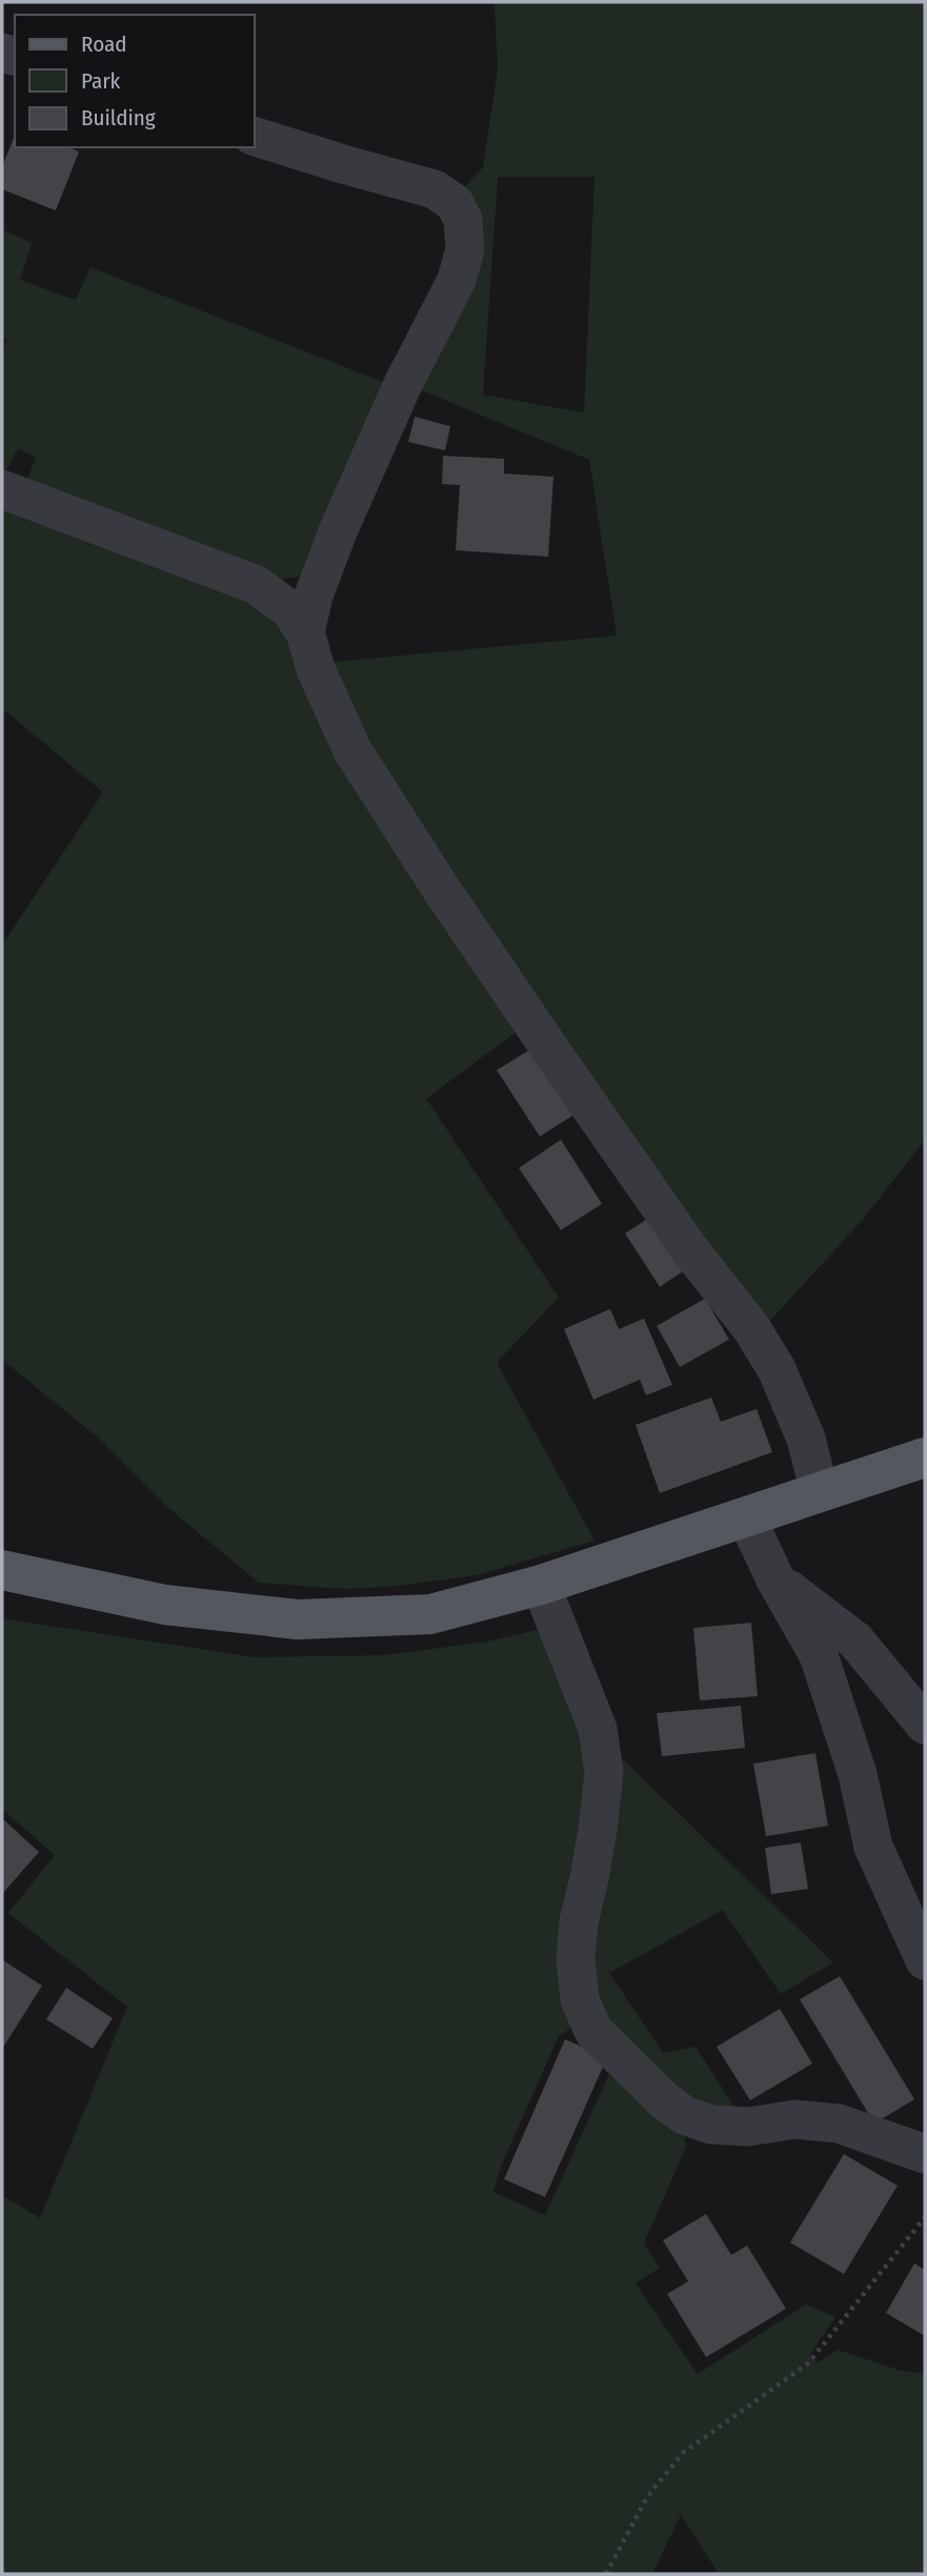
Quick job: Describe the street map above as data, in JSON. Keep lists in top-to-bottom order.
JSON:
{
  "legend": ["Road", "Park", "Building"]
}
